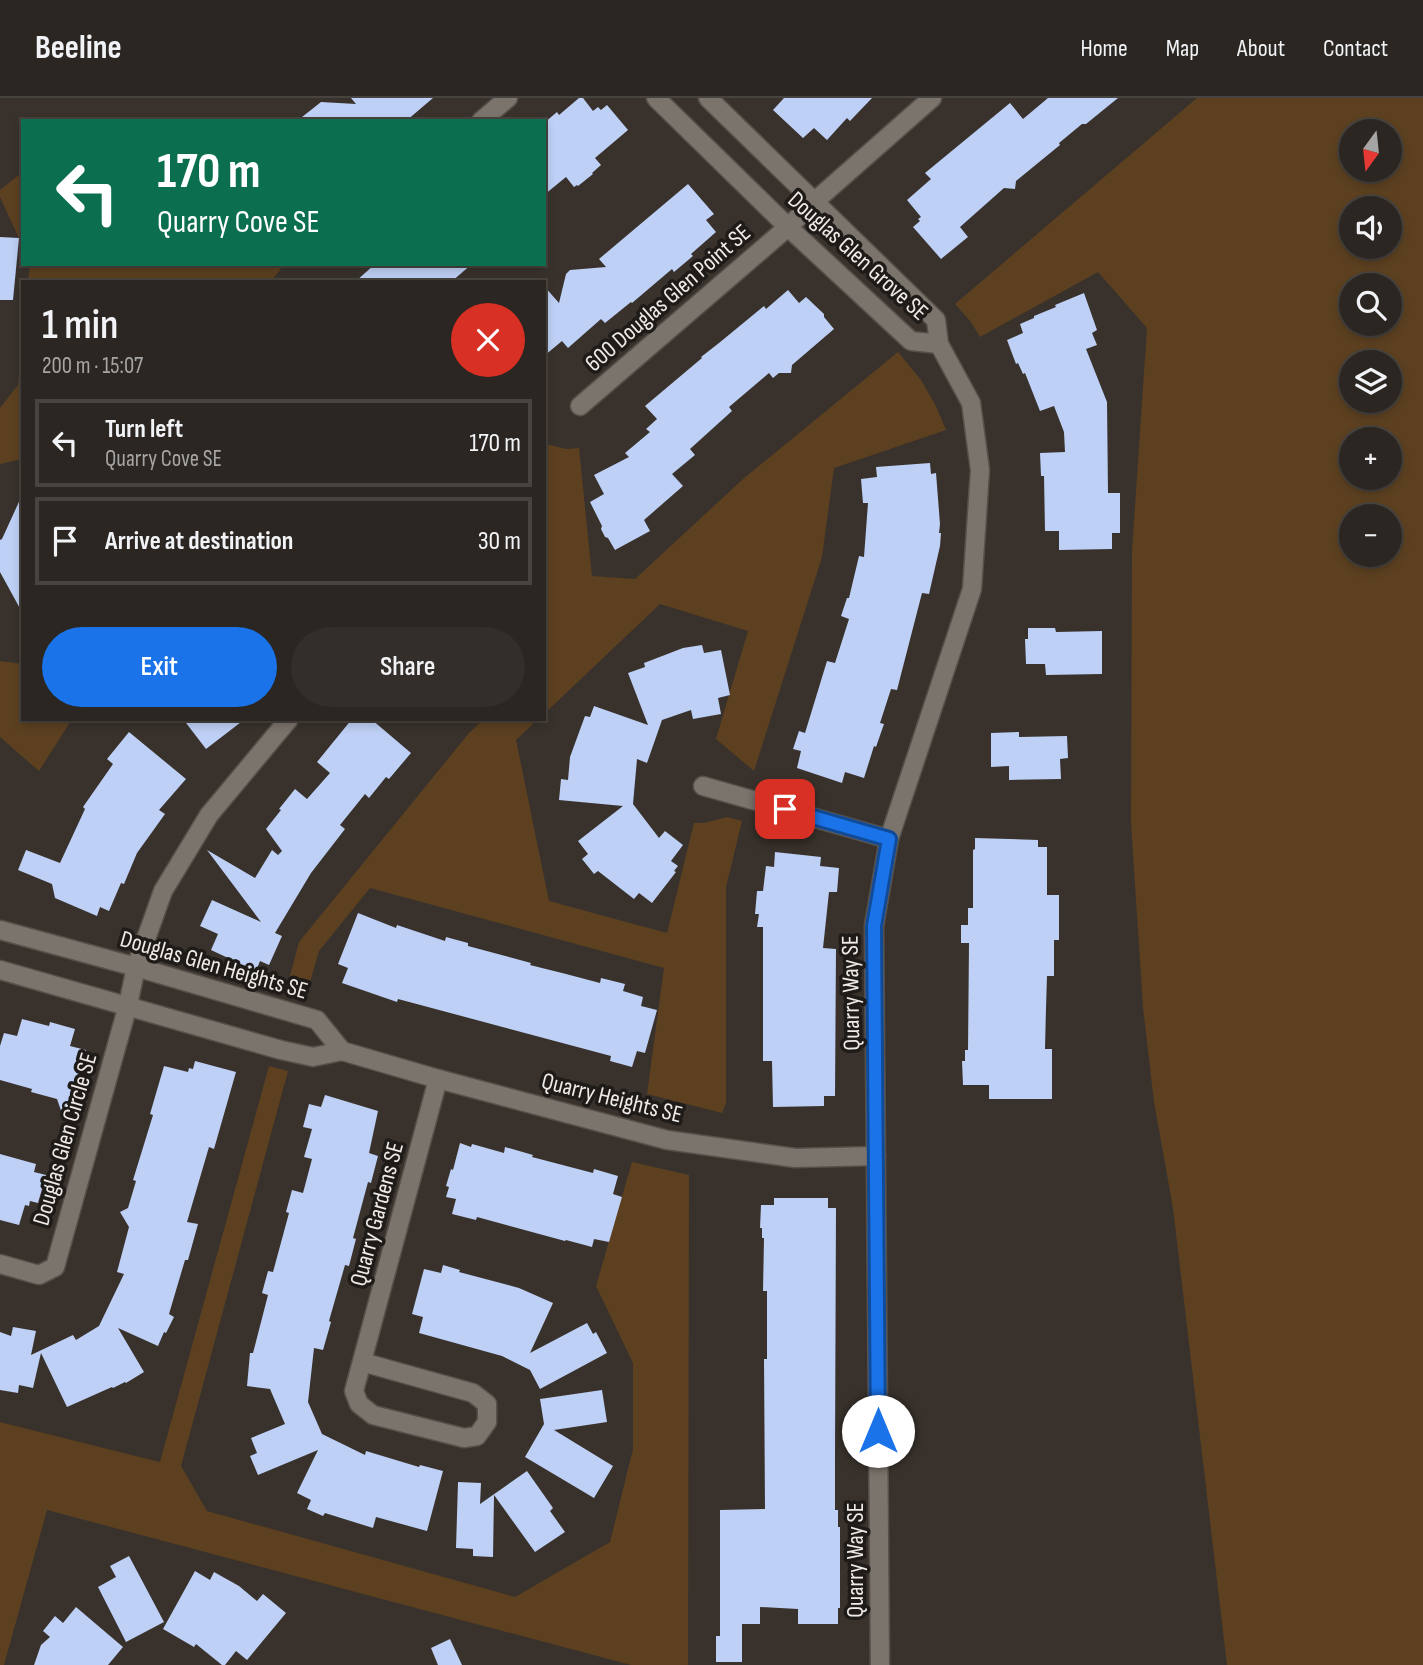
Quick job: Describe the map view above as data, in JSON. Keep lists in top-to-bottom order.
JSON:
{
  "streets": {
    "street": [
      "Douglas Glen Grove SE",
      "600 Douglas Glen Point SE",
      "Douglas Glen Heights SE",
      "Quarry Way SE",
      "Quarry Heights SE",
      "Douglas Glen Circle SE",
      "Quarry Gardens SE"
    ]
  },
  "crossings": [
    ["Douglas Glen Grove SE", "600 Douglas Glen Point SE"],
    ["Douglas Glen Grove SE", "Quarry Way SE"],
    ["Douglas Glen Heights SE", "Quarry Heights SE"],
    ["Douglas Glen Heights SE", "Douglas Glen Circle SE"],
    ["Quarry Way SE", "Quarry Heights SE"],
    ["Quarry Heights SE", "Quarry Gardens SE"]
  ],
  "north": "bottom",
  "page": {
    "header": "Beeline",
    "nav": [
      "Home",
      "Map",
      "About",
      "Contact"
    ],
    "map_buttons": ["+", "−"],
    "turn": ["170 m", "Quarry Cove SE"],
    "heading": ["1 min", "200 m · 15:07"],
    "list": [
      {
        "name": "Turn left",
        "note": "Quarry Cove SE",
        "value": "170 m"
      },
      {
        "name": "Arrive at destination",
        "value": "30 m"
      }
    ],
    "buttons": ["Exit", "Share"]
  }
}
